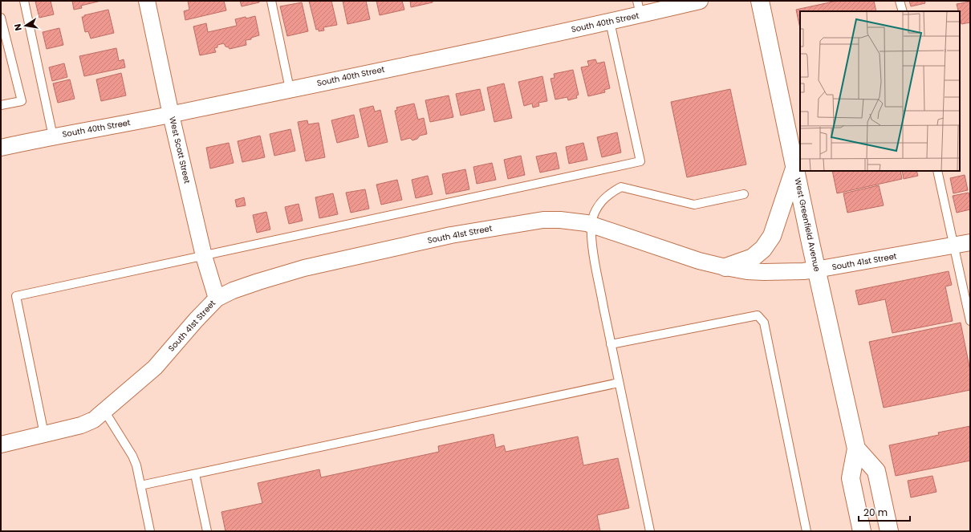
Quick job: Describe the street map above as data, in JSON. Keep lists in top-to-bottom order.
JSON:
{
  "streets": {
    "main road": ["West Greenfield Avenue"],
    "street": ["South 40th Street", "West Scott Street", "South 41st Street"]
  },
  "crossings": [
    ["South 40th Street", "West Scott Street"],
    ["West Scott Street", "South 41st Street"],
    ["West Greenfield Avenue", "South 41st Street"]
  ],
  "scale_bar": "20 m",
  "north": "left"
}
